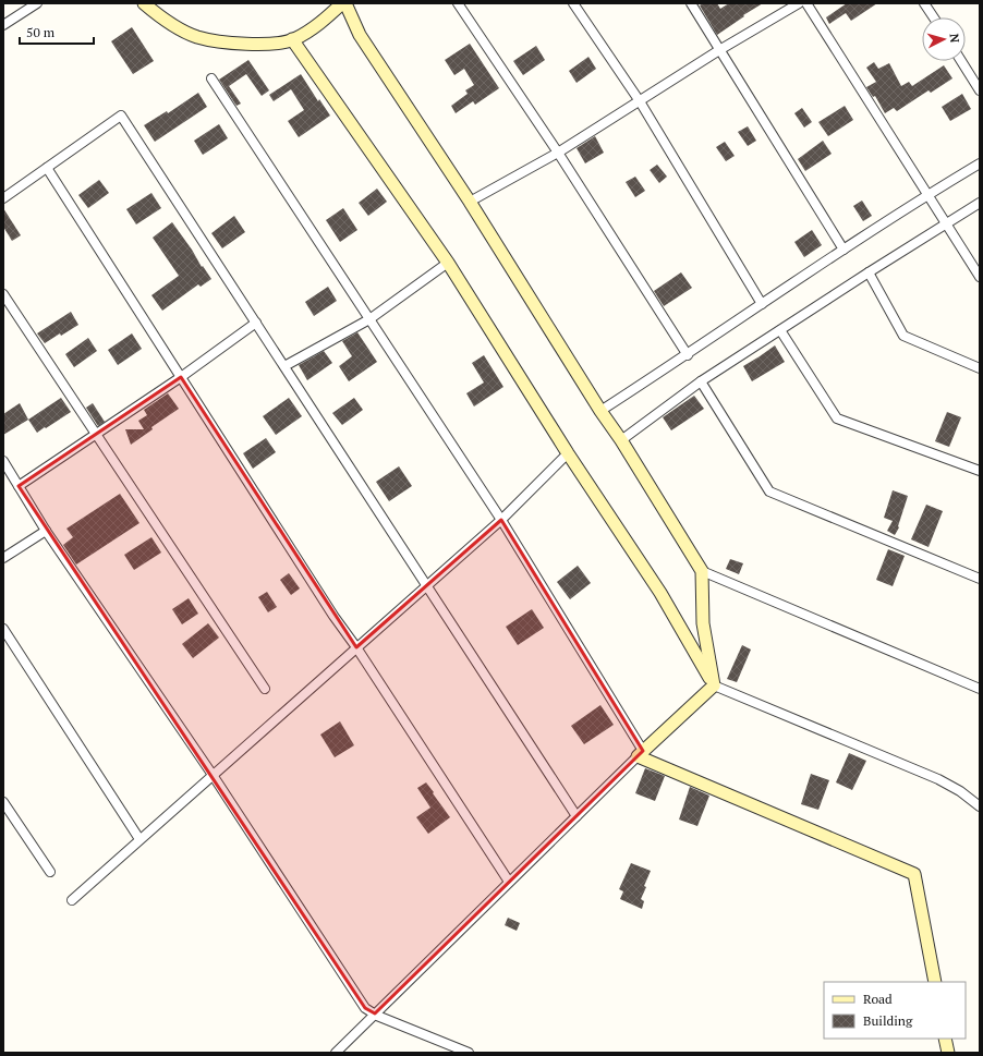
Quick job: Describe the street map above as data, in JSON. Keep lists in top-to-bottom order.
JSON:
{
  "legend": ["Road", "Building"],
  "scale_bar": "50 m",
  "north": "right"
}
